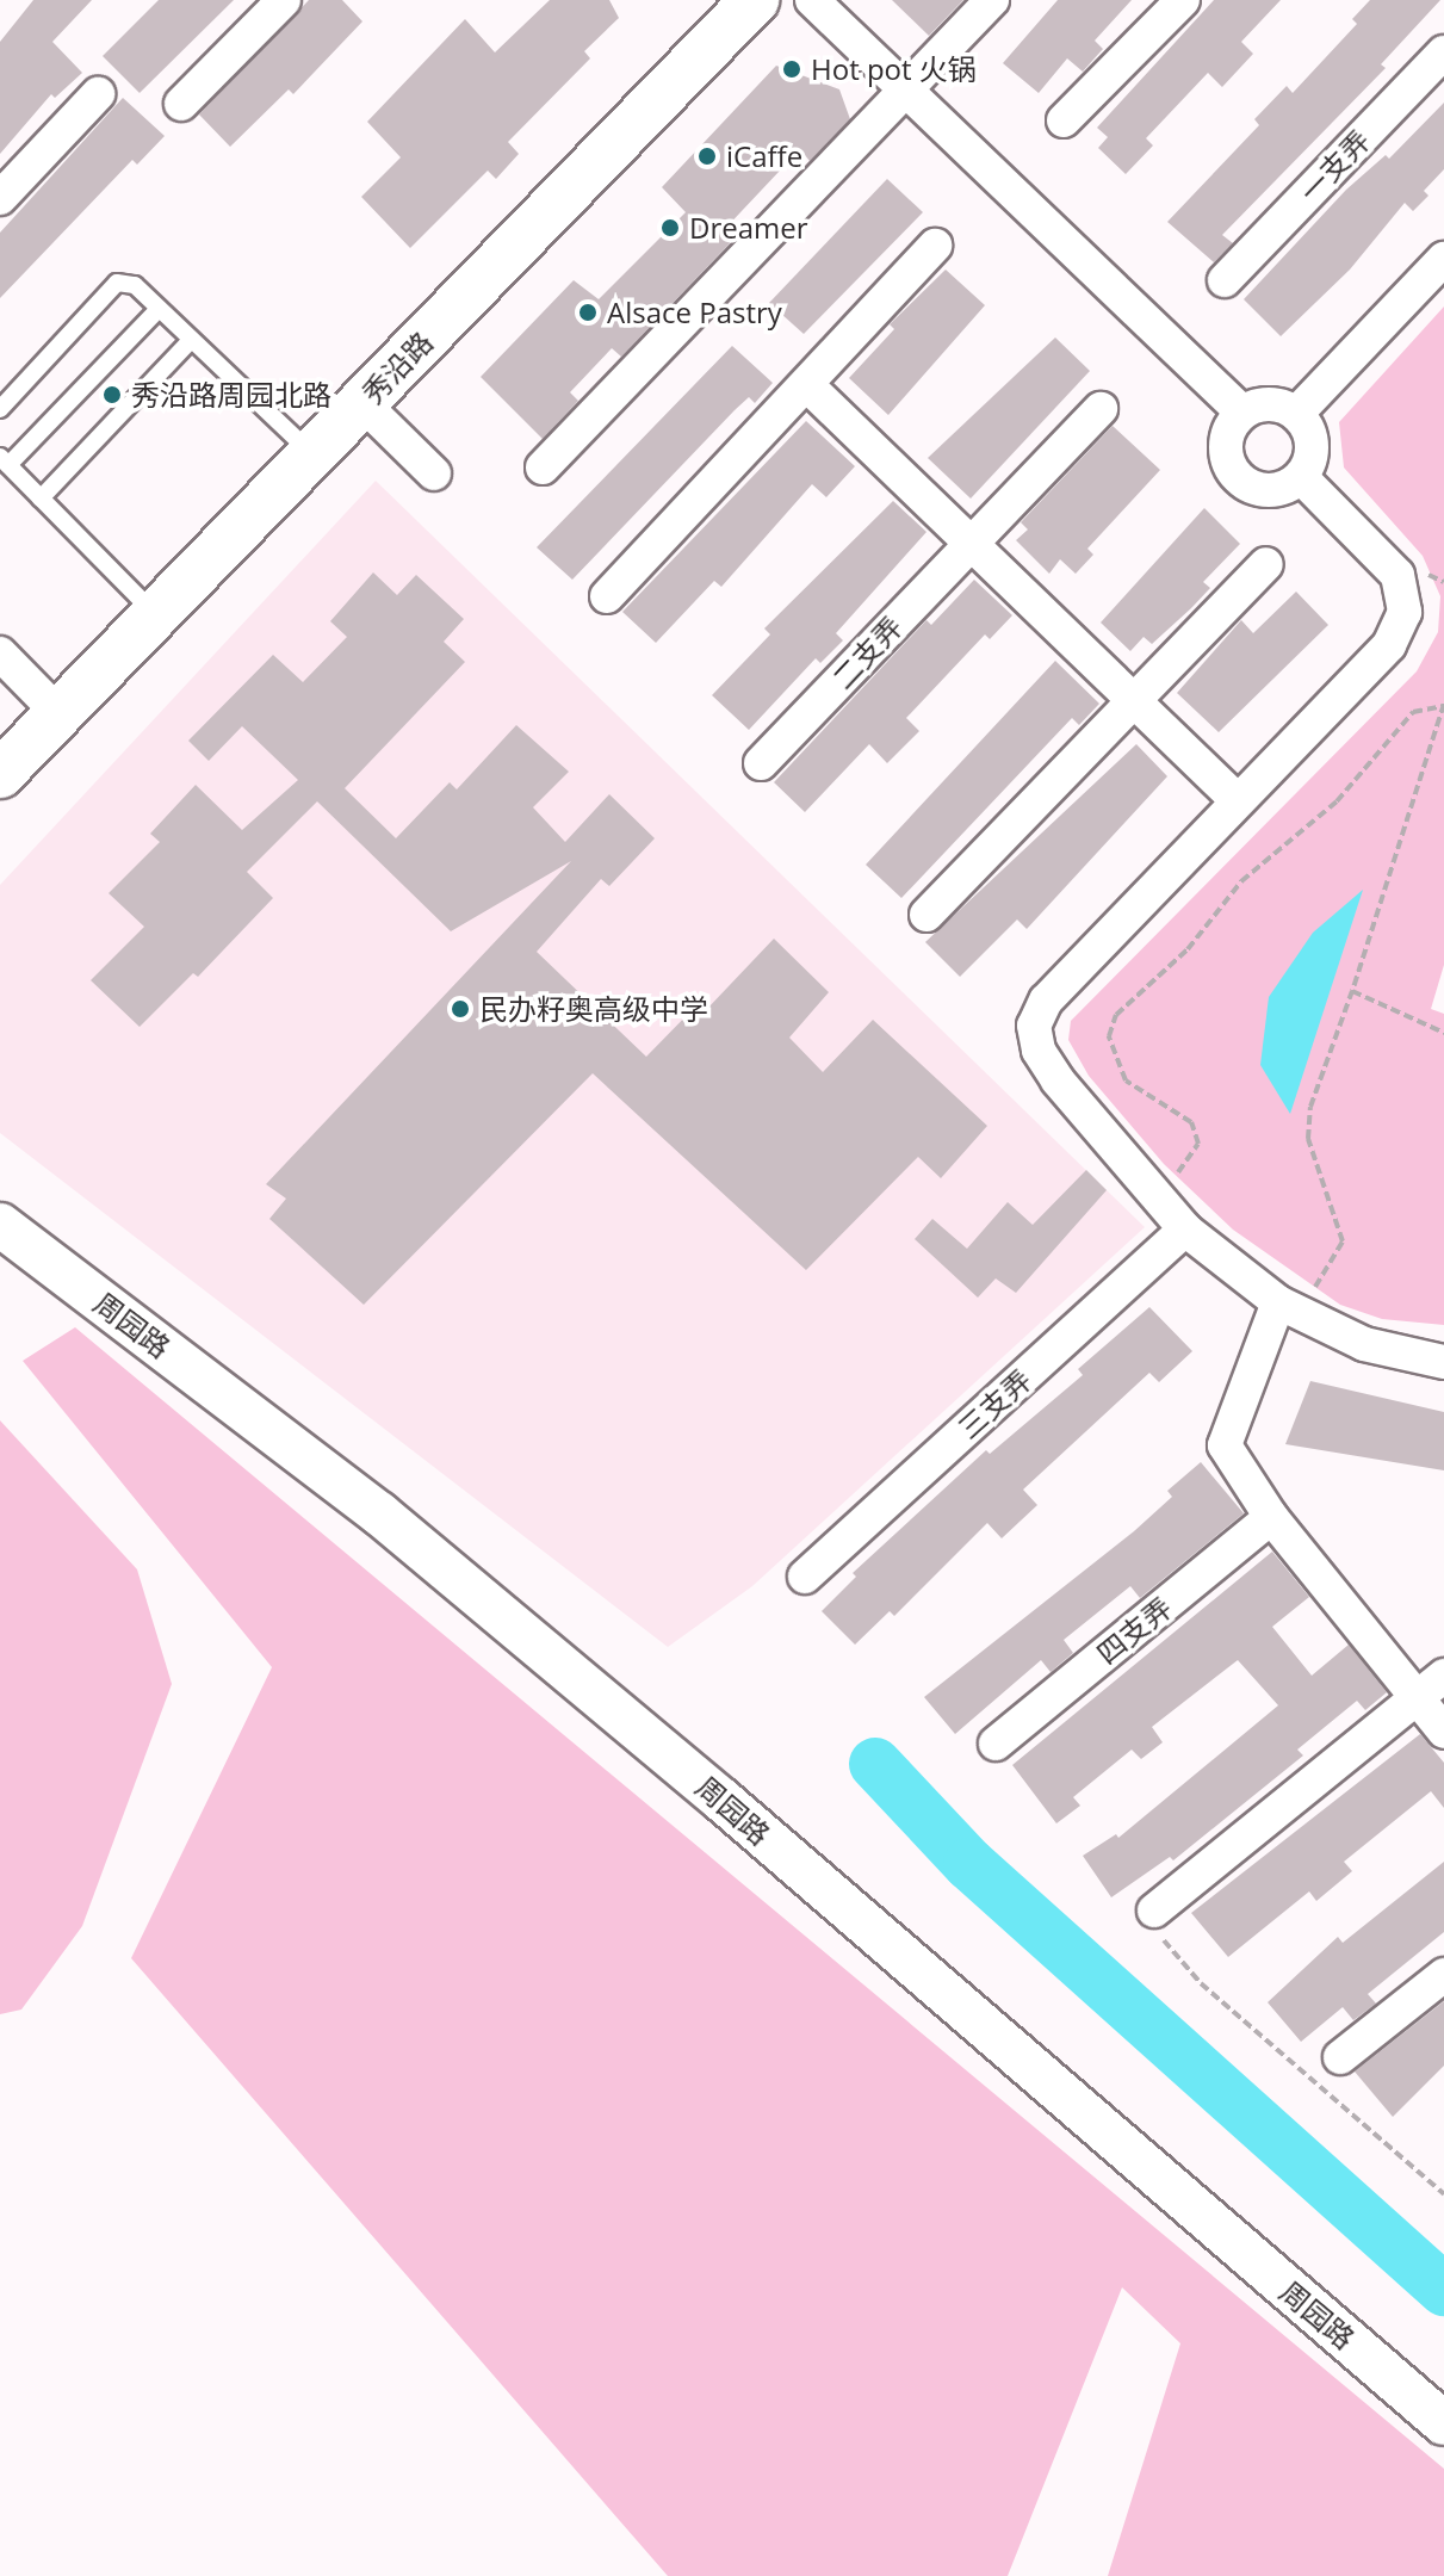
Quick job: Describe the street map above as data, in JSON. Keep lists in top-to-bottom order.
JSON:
{
  "streets": {
    "main road": ["秀沿路"],
    "street": [
      "一支弄",
      "二支弄",
      "周园路",
      "三支弄",
      "四支弄"
    ]
  },
  "places": [
    "Hot pot 火锅",
    "iCaffe",
    "Dreamer",
    "Alsace Pastry",
    "秀沿路周园北路",
    "民办籽奥高级中学"
  ]
}
